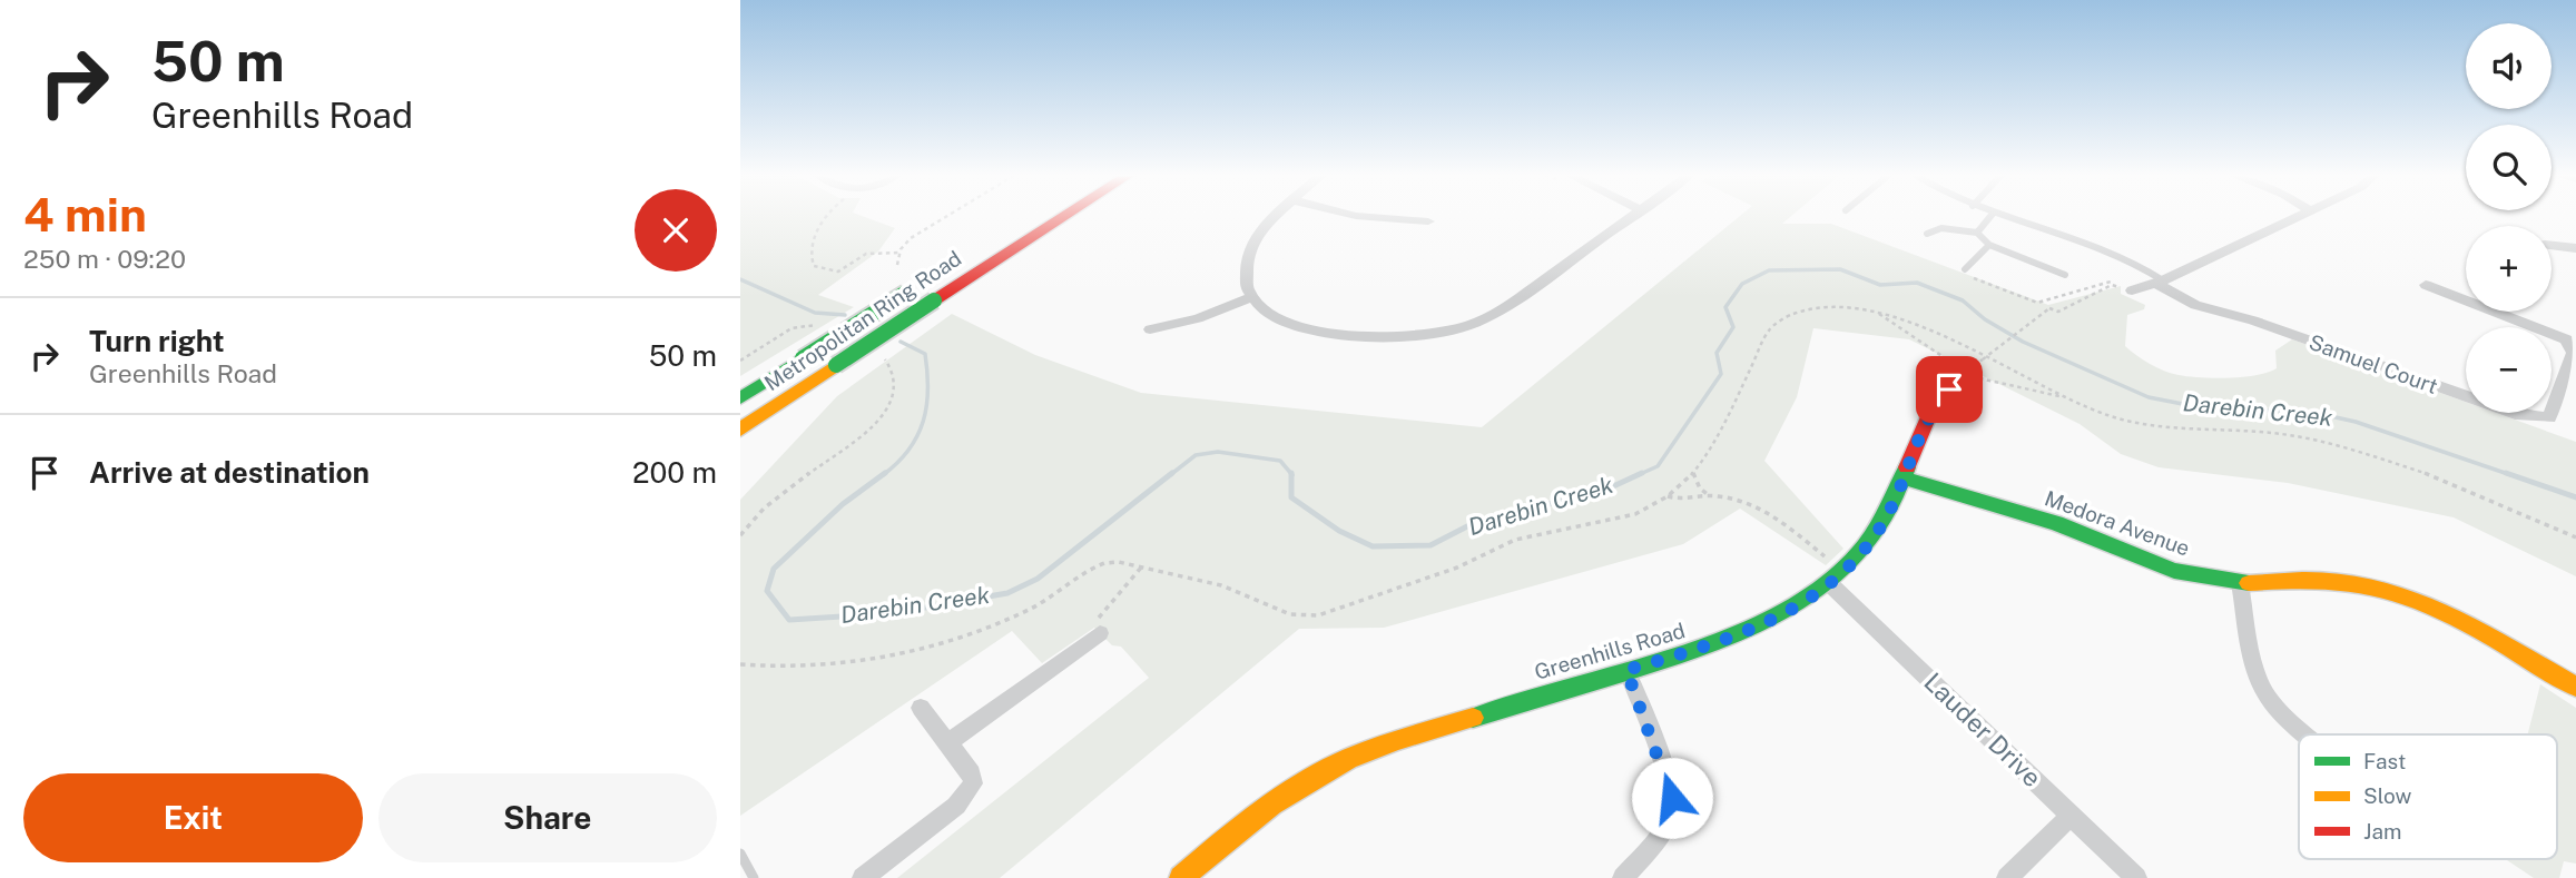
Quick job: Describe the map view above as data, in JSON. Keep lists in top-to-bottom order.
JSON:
{
  "streets": {
    "main road": ["Metropolitan Ring Road", "Medora Avenue", "Greenhills Road"],
    "street": ["Samuel Court", "Lauder Drive"]
  },
  "crossings": [
    ["Medora Avenue", "Greenhills Road"],
    ["Greenhills Road", "Lauder Drive"]
  ],
  "water": ["Darebin Creek"],
  "legend": ["Fast", "Slow", "Jam"],
  "page": {
    "turn": ["50 m", "Greenhills Road"],
    "map_buttons": ["+", "−"],
    "heading": ["4 min", "250 m · 09:20"],
    "list": [
      {
        "name": "Turn right",
        "note": "Greenhills Road",
        "value": "50 m"
      },
      {
        "name": "Arrive at destination",
        "value": "200 m"
      }
    ],
    "buttons": ["Exit", "Share"]
  }
}
